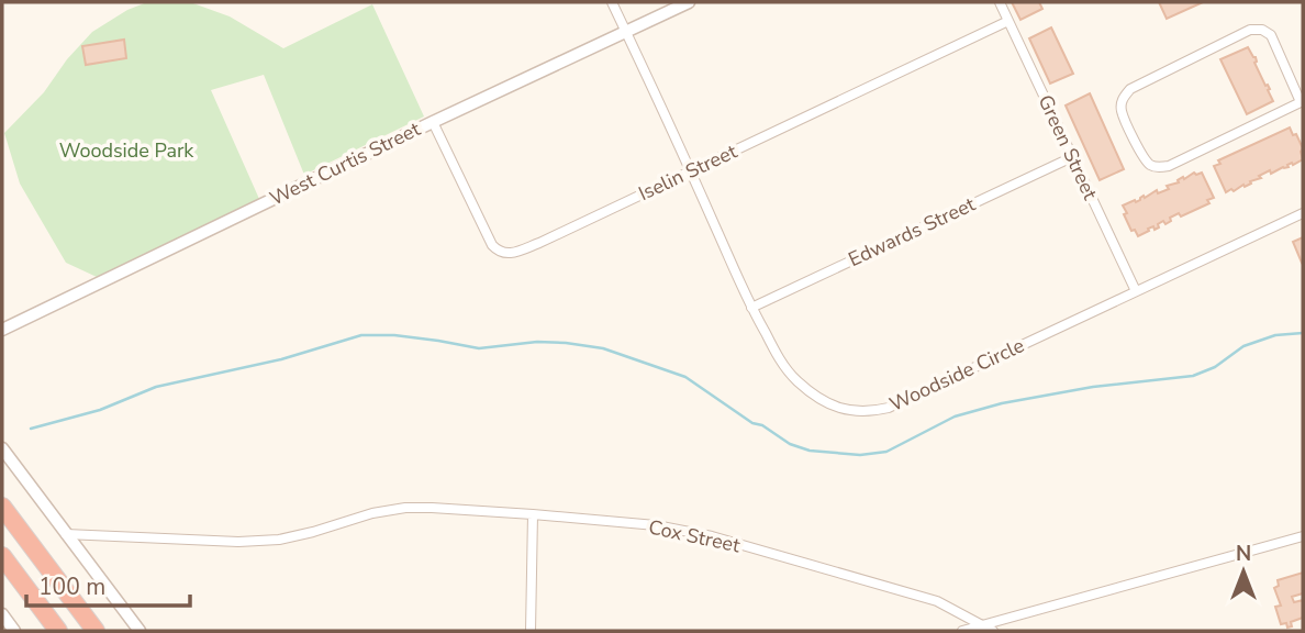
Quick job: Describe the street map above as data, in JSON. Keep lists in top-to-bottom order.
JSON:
{
  "streets": {
    "street": [
      "Green Street",
      "West Curtis Street",
      "Iselin Street",
      "Edwards Street",
      "Woodside Circle",
      "Cox Street"
    ]
  },
  "crossings": [
    ["Green Street", "Iselin Street"],
    ["Green Street", "Edwards Street"],
    ["Green Street", "Woodside Circle"],
    ["West Curtis Street", "Iselin Street"],
    ["West Curtis Street", "Woodside Circle"],
    ["Iselin Street", "Woodside Circle"],
    ["Edwards Street", "Woodside Circle"]
  ],
  "parks": ["Woodside Park"],
  "scale_bar": "100 m",
  "north": "top"
}
